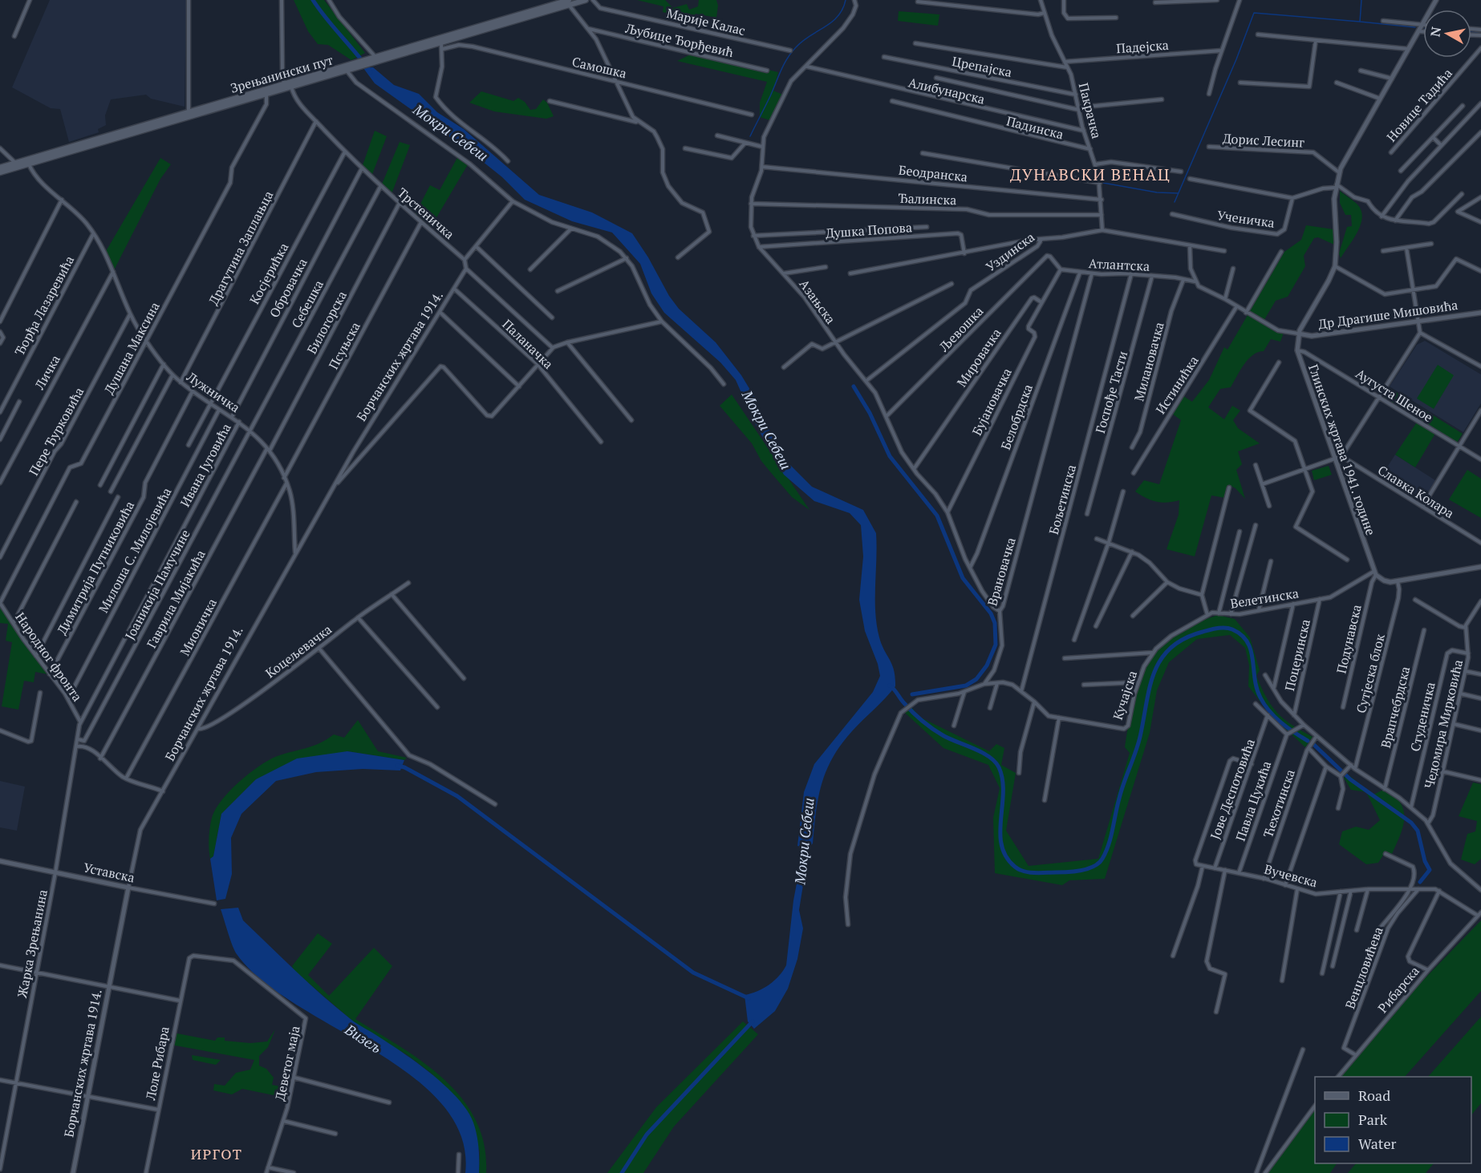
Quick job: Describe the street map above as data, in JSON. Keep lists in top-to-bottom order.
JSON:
{
  "streets": {
    "main road": ["Зрењанински пут"],
    "street": [
      "Марије Калас",
      "Љубице Ђорђевић",
      "Падејска",
      "Црепајска",
      "Самошка",
      "Алибунарска",
      "Новице Тадића",
      "Пакрачка",
      "Падинска",
      "Дорис Лесинг",
      "Беодранска",
      "Ђалинска",
      "Трстеничка",
      "Ученичка",
      "Душка Попова",
      "Драгутина Заплањца",
      "Уздинска",
      "Атлантска",
      "Косјерићка",
      "Обровачка",
      "Азањска",
      "Себешка",
      "Ђорђа Лазаревића",
      "Др Драгише Мишовића",
      "Билогорска",
      "Љевошка",
      "Паланачка",
      "Псуњска",
      "Душана Максина",
      "Борчанских жртава 1914.",
      "Мировачка",
      "Милановачка",
      "Личка",
      "Истинићка",
      "Лужничка",
      "Госпође Тасти",
      "Аугуста Шеное",
      "Бујановачка",
      "Белобрдска",
      "Пере Ђурковића",
      "Глинских жртава 1941. године",
      "Ивана Југовића",
      "Славка Колара",
      "Бољетинска",
      "Милоша С. Милојевића",
      "Димитрија Путниковића",
      "Врановачка",
      "Јоаникија Памучине",
      "Велетинска",
      "Гаврила Мијакића",
      "Мионичка",
      "Подунавска",
      "Коцељевачка",
      "Поцеринска",
      "Народног фронта",
      "Сутјеска блок",
      "Кучајска",
      "Врапчебрдска",
      "Студеничка",
      "Чедомира Мирковића",
      "Јове Деспотовића",
      "Павла Цукића",
      "Ћехотинска",
      "Уставска",
      "Вучевска",
      "Жарка Зрењанина",
      "Венцловићева",
      "Рибарска",
      "Лоле Рибара",
      "Деветог маја"
    ]
  },
  "crossings": [
    ["Падејска", "Пакрачка"],
    ["Црепајска", "Пакрачка"],
    ["Зрењанински пут", "Трстеничка"],
    ["Зрењанински пут", "Душана Максина"],
    ["Зрењанински пут", "Лужничка"],
    ["Алибунарска", "Пакрачка"],
    ["Алибунарска", "Азањска"],
    ["Пакрачка", "Падинска"],
    ["Пакрачка", "Беодранска"],
    ["Пакрачка", "Ђалинска"],
    ["Пакрачка", "Уздинска"],
    ["Беодранска", "Азањска"],
    ["Ђалинска", "Азањска"],
    ["Трстеничка", "Драгутина Заплањца"],
    ["Трстеничка", "Косјерићка"],
    ["Трстеничка", "Обровачка"],
    ["Трстеничка", "Себешка"],
    ["Трстеничка", "Билогорска"],
    ["Трстеничка", "Псуњска"],
    ["Душка Попова", "Азањска"],
    ["Драгутина Заплањца", "Лужничка"],
    ["Уздинска", "Азањска"],
    ["Атлантска", "Љевошка"],
    ["Атлантска", "Милановачка"],
    ["Атлантска", "Госпође Тасти"],
    ["Атлантска", "Белобрдска"],
    ["Атлантска", "Бољетинска"],
    ["Атлантска", "Врановачка"],
    ["Косјерићка", "Лужничка"],
    ["Обровачка", "Лужничка"],
    ["Азањска", "Љевошка"],
    ["Азањска", "Мировачка"],
    ["Азањска", "Бујановачка"],
    ["Азањска", "Белобрдска"],
    ["Азањска", "Врановачка"],
    ["Себешка", "Лужничка"],
    ["Себешка", "Јоаникија Памучине"],
    ["Ђорђа Лазаревића", "Лужничка"],
    ["Др Драгише Мишовића", "Глинских жртава 1941. године"],
    ["Билогорска", "Лужничка"],
    ["Билогорска", "Гаврила Мијакића"],
    ["Паланачка", "Борчанских жртава 1914."],
    ["Псуњска", "Лужничка"],
    ["Душана Максина", "Лужничка"],
    ["Душана Максина", "Народног фронта"],
    ["Борчанских жртава 1914.", "Лужничка"],
    ["Борчанских жртава 1914.", "Коцељевачка"],
    ["Борчанских жртава 1914.", "Уставска"],
    ["Мировачка", "Бујановачка"],
    ["Личка", "Лужничка"],
    ["Лужничка", "Пере Ђурковића"],
    ["Лужничка", "Ивана Југовића"],
    ["Лужничка", "Милоша С. Милојевића"],
    ["Лужничка", "Димитрија Путниковића"],
    ["Лужничка", "Јоаникија Памучине"],
    ["Лужничка", "Гаврила Мијакића"],
    ["Лужничка", "Мионичка"],
    ["Аугуста Шеное", "Глинских жртава 1941. године"],
    ["Глинских жртава 1941. године", "Велетинска"],
    ["Глинских жртава 1941. године", "Подунавска"],
    ["Ивана Југовића", "Народног фронта"],
    ["Ивана Југовића", "Жарка Зрењанина"],
    ["Бољетинска", "Кучајска"],
    ["Милоша С. Милојевића", "Народног фронта"],
    ["Димитрија Путниковића", "Народног фронта"],
    ["Велетинска", "Подунавска"],
    ["Велетинска", "Поцеринска"],
    ["Велетинска", "Кучајска"],
    ["Народног фронта", "Жарка Зрењанина"],
    ["Студеничка", "Чедомира Мирковића"],
    ["Јове Деспотовића", "Вучевска"],
    ["Павла Цукића", "Вучевска"],
    ["Ћехотинска", "Вучевска"],
    ["Уставска", "Жарка Зрењанина"],
    ["Вучевска", "Венцловићева"],
    ["Вучевска", "Рибарска"],
    ["Венцловићева", "Рибарска"],
    ["Лоле Рибара", "Деветог маја"]
  ],
  "districts": ["ДУНАВСКИ ВЕНАЦ", "ИРГОТ"],
  "water": ["Мокри Себеш", "Визељ"],
  "legend": ["Road", "Park", "Water"],
  "north": "left"
}
